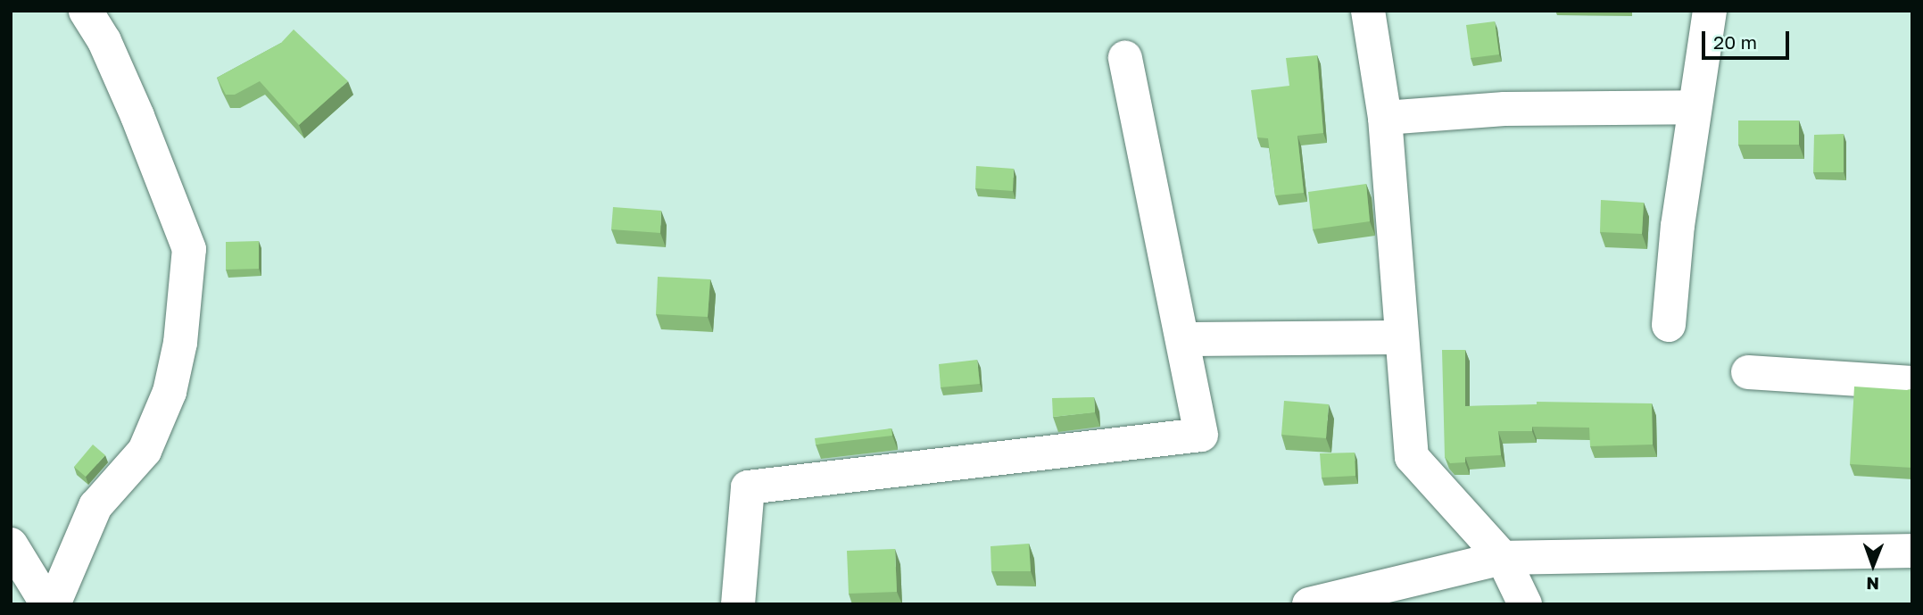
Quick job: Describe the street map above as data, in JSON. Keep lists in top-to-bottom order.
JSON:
{
  "scale_bar": "20 m",
  "north": "bottom"
}
